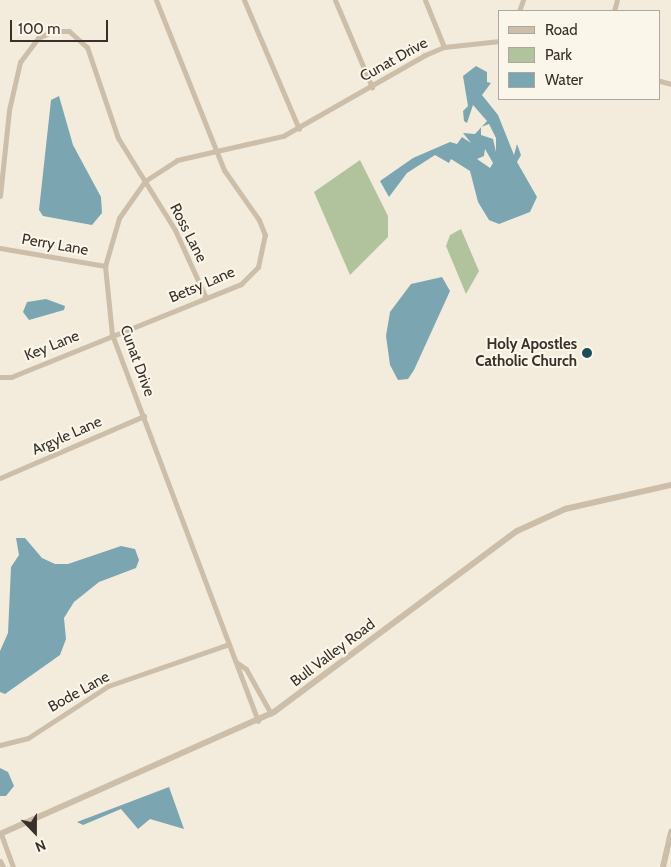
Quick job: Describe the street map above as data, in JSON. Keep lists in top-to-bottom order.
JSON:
{
  "streets": {
    "street": [
      "Cunat Drive",
      "Ross Lane",
      "Perry Lane",
      "Betsy Lane",
      "Key Lane",
      "Argyle Lane",
      "Bull Valley Road",
      "Bode Lane"
    ]
  },
  "crossings": [
    ["Cunat Drive", "Ross Lane"],
    ["Cunat Drive", "Perry Lane"],
    ["Cunat Drive", "Betsy Lane"],
    ["Cunat Drive", "Key Lane"],
    ["Cunat Drive", "Argyle Lane"],
    ["Cunat Drive", "Bull Valley Road"],
    ["Cunat Drive", "Bode Lane"],
    ["Ross Lane", "Betsy Lane"],
    ["Betsy Lane", "Key Lane"]
  ],
  "places": ["Holy Apostles Catholic Church"],
  "legend": ["Road", "Park", "Water"],
  "scale_bar": "100 m",
  "north": "bottom"
}
